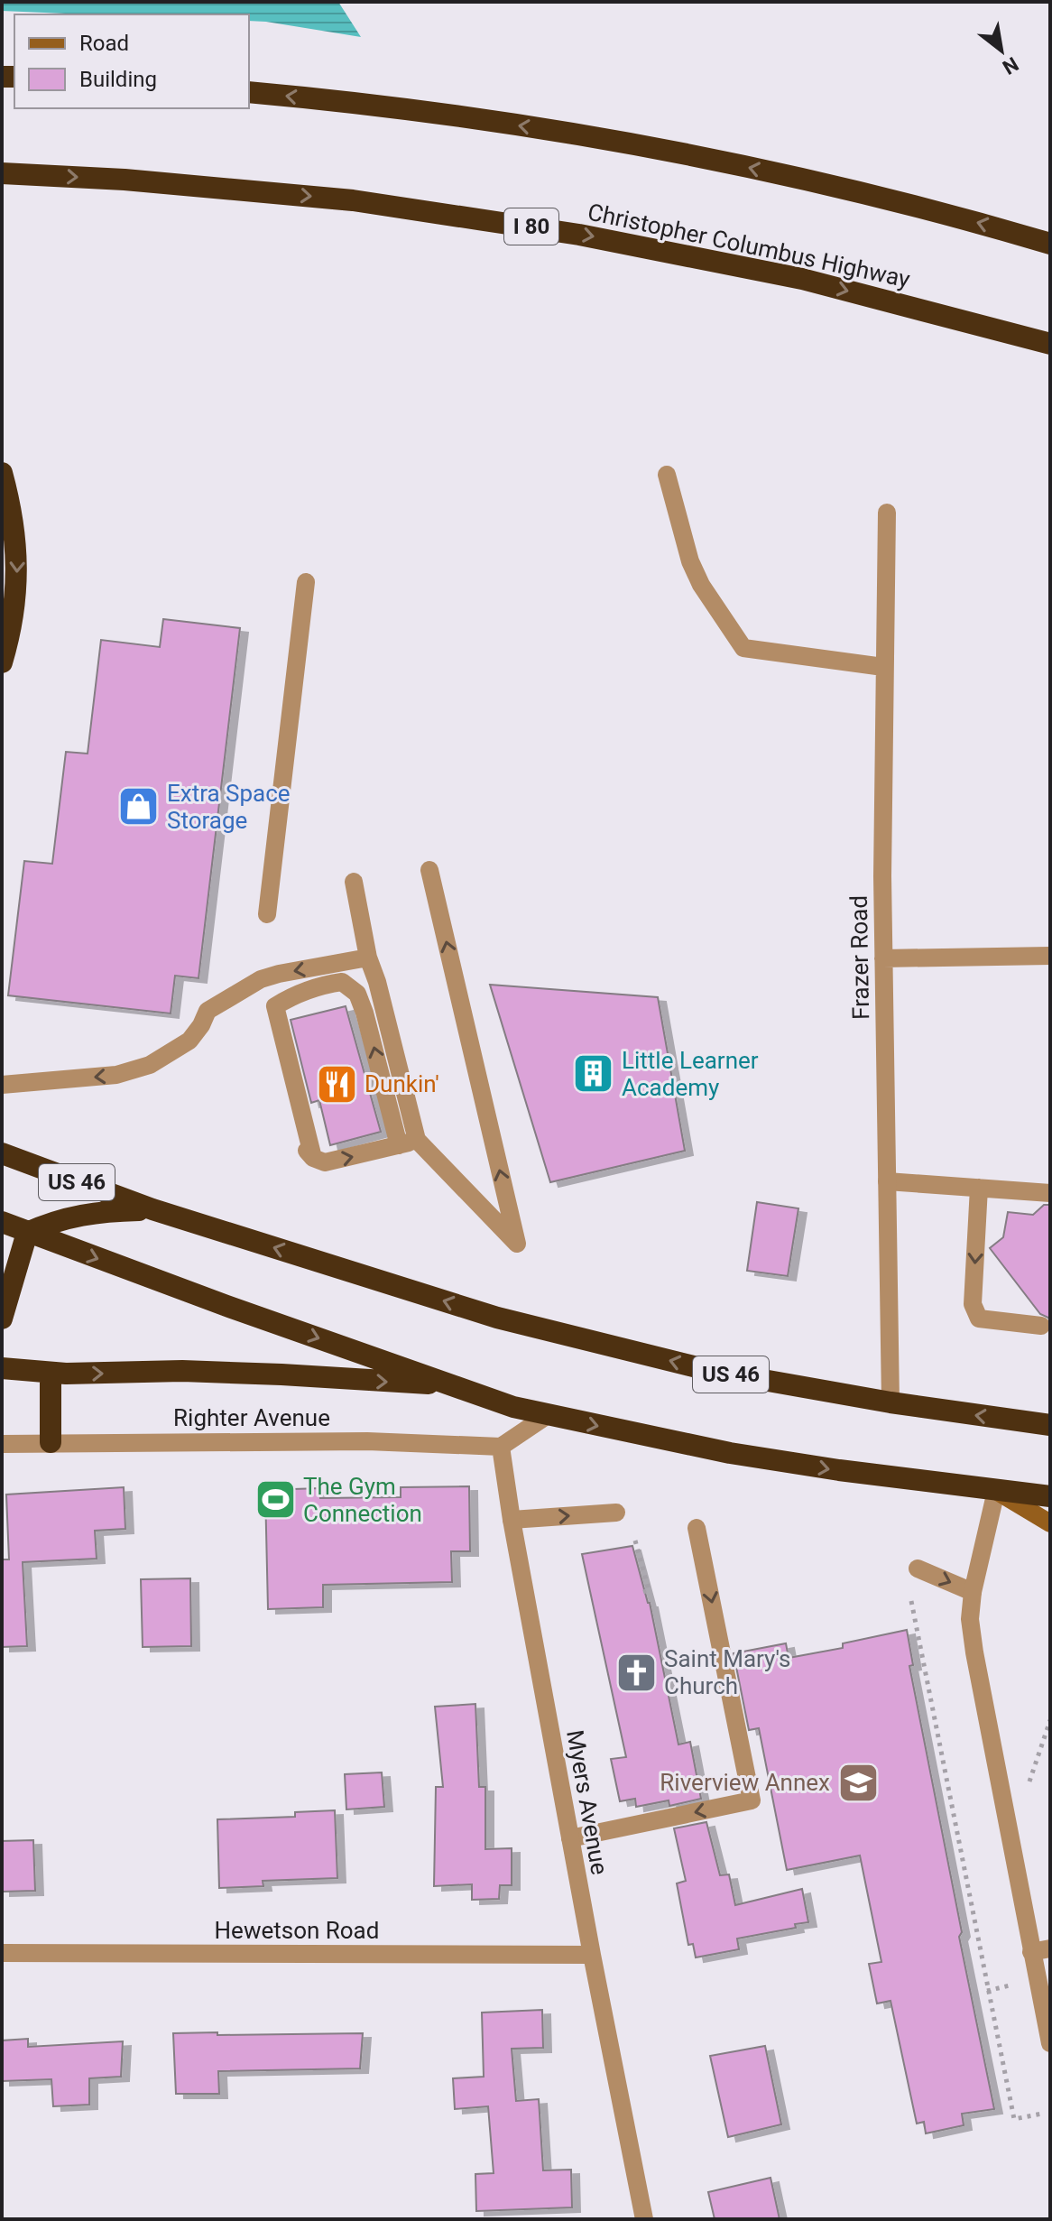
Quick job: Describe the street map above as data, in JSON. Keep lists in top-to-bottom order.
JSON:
{
  "streets": {
    "highway": ["I 80", "Christopher Columbus Highway", "US 46"],
    "street": [
      "Frazer Road",
      "Righter Avenue",
      "Myers Avenue",
      "Hewetson Road"
    ]
  },
  "crossings": [
    ["Frazer Road", "US 46"],
    ["Righter Avenue", "Myers Avenue"],
    ["Myers Avenue", "Hewetson Road"]
  ],
  "places": {
    "shop": ["Extra Space Storage"],
    "building": ["Little Learner Academy"],
    "restaurant": ["Dunkin'"],
    "sports": ["The Gym Connection"],
    "church": ["Saint Mary's Church"],
    "school or university": ["Riverview Annex"]
  },
  "legend": ["Road", "Building"],
  "north": "bottom right"
}
